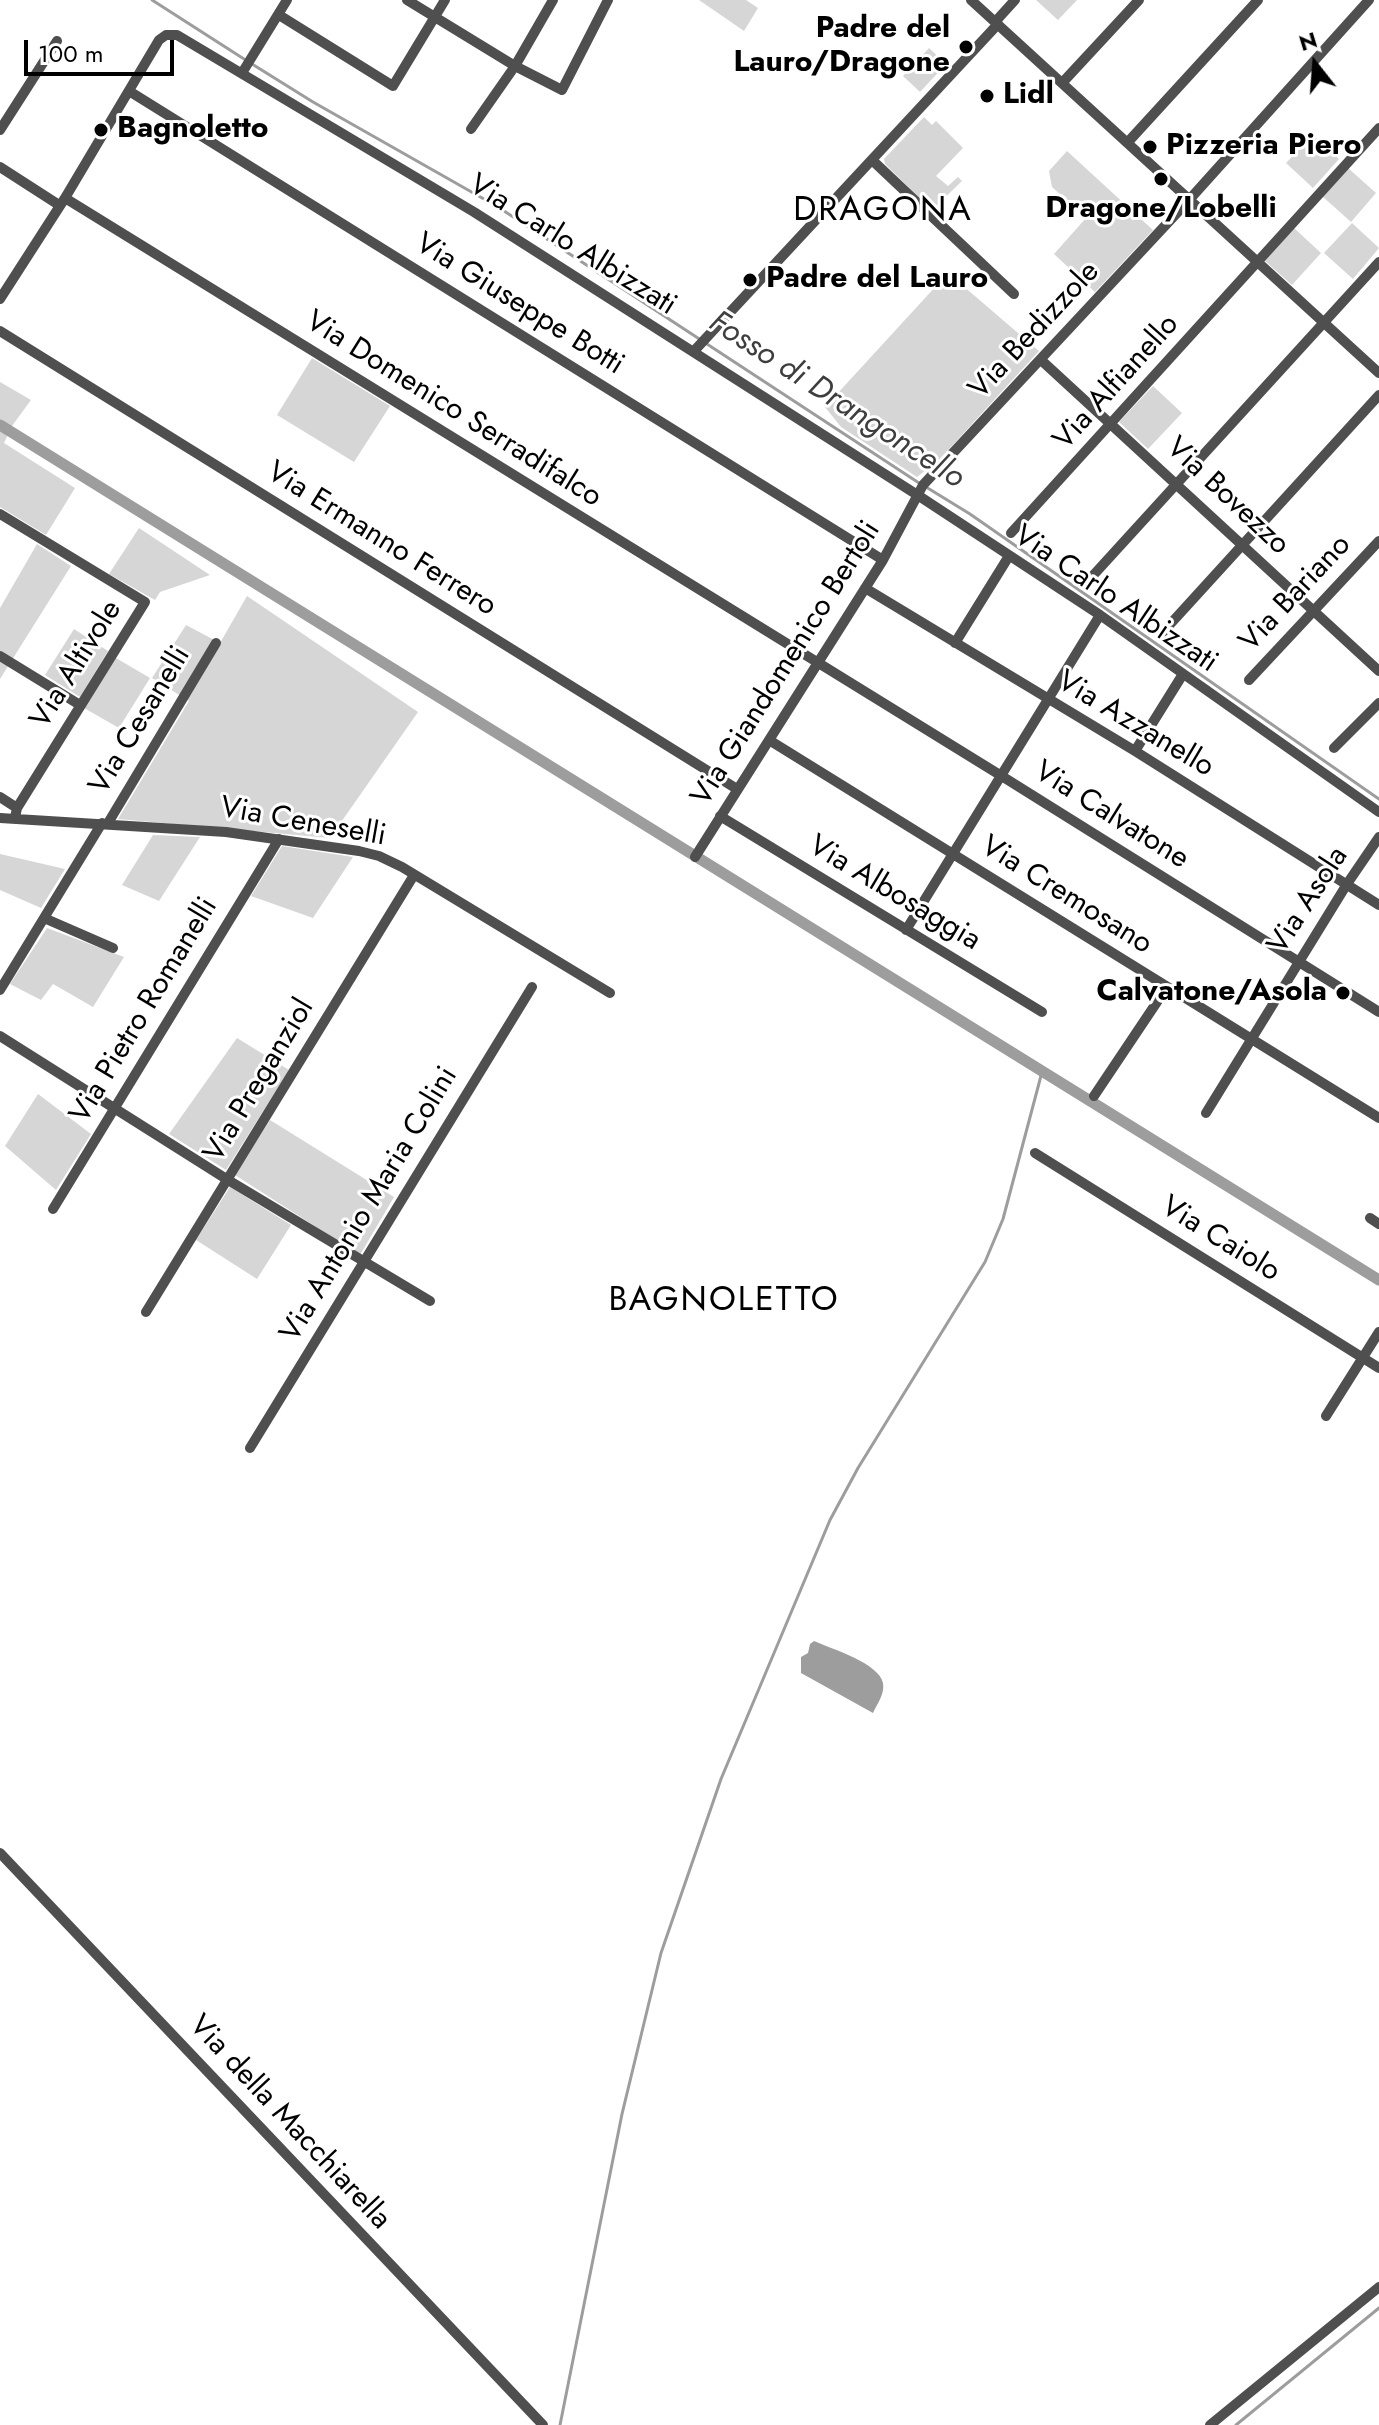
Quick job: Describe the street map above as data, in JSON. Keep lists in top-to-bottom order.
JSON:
{
  "streets": {
    "street": [
      "Via Carlo Albizzati",
      "Via Giuseppe Botti",
      "Via Bedizzole",
      "Via Alfianello",
      "Via Domenico Serradifalco",
      "Via Bovezzo",
      "Via Ermanno Ferrero",
      "Via Bariano",
      "Via Giandomenico Bertoli",
      "Via Altivole",
      "Via Cesanelli",
      "Via Azzanello",
      "Via Calvatone",
      "Via Ceneselli",
      "Via Albosaggia",
      "Via Cremosano",
      "Via Asola",
      "Via Pietro Romanelli",
      "Via Preganziol",
      "Via Antonio Maria Colini",
      "Via Caiolo",
      "Via della Macchiarella"
    ]
  },
  "crossings": [
    ["Via Carlo Albizzati", "Via Giuseppe Botti"],
    ["Via Carlo Albizzati", "Via Bedizzole"],
    ["Via Carlo Albizzati", "Via Giandomenico Bertoli"],
    ["Via Giuseppe Botti", "Via Giandomenico Bertoli"],
    ["Via Bedizzole", "Via Bovezzo"],
    ["Via Bedizzole", "Via Giandomenico Bertoli"],
    ["Via Alfianello", "Via Bovezzo"],
    ["Via Domenico Serradifalco", "Via Giandomenico Bertoli"],
    ["Via Domenico Serradifalco", "Via Calvatone"],
    ["Via Bovezzo", "Via Bariano"],
    ["Via Ermanno Ferrero", "Via Giandomenico Bertoli"],
    ["Via Giandomenico Bertoli", "Via Azzanello"],
    ["Via Giandomenico Bertoli", "Via Calvatone"],
    ["Via Giandomenico Bertoli", "Via Albosaggia"],
    ["Via Giandomenico Bertoli", "Via Cremosano"],
    ["Via Altivole", "Via Ceneselli"],
    ["Via Cesanelli", "Via Ceneselli"],
    ["Via Azzanello", "Via Asola"],
    ["Via Calvatone", "Via Asola"],
    ["Via Ceneselli", "Via Pietro Romanelli"],
    ["Via Ceneselli", "Via Preganziol"],
    ["Via Cremosano", "Via Asola"]
  ],
  "districts": ["DRAGONA", "BAGNOLETTO"],
  "water": ["Fosso di Drangoncello"],
  "places": [
    "Padre del Lauro/Dragone",
    "Lidl",
    "Bagnoletto",
    "Pizzeria Piero",
    "Dragone/Lobelli",
    "Padre del Lauro",
    "Calvatone/Asola"
  ],
  "scale_bar": "100 m",
  "north": "top"
}
